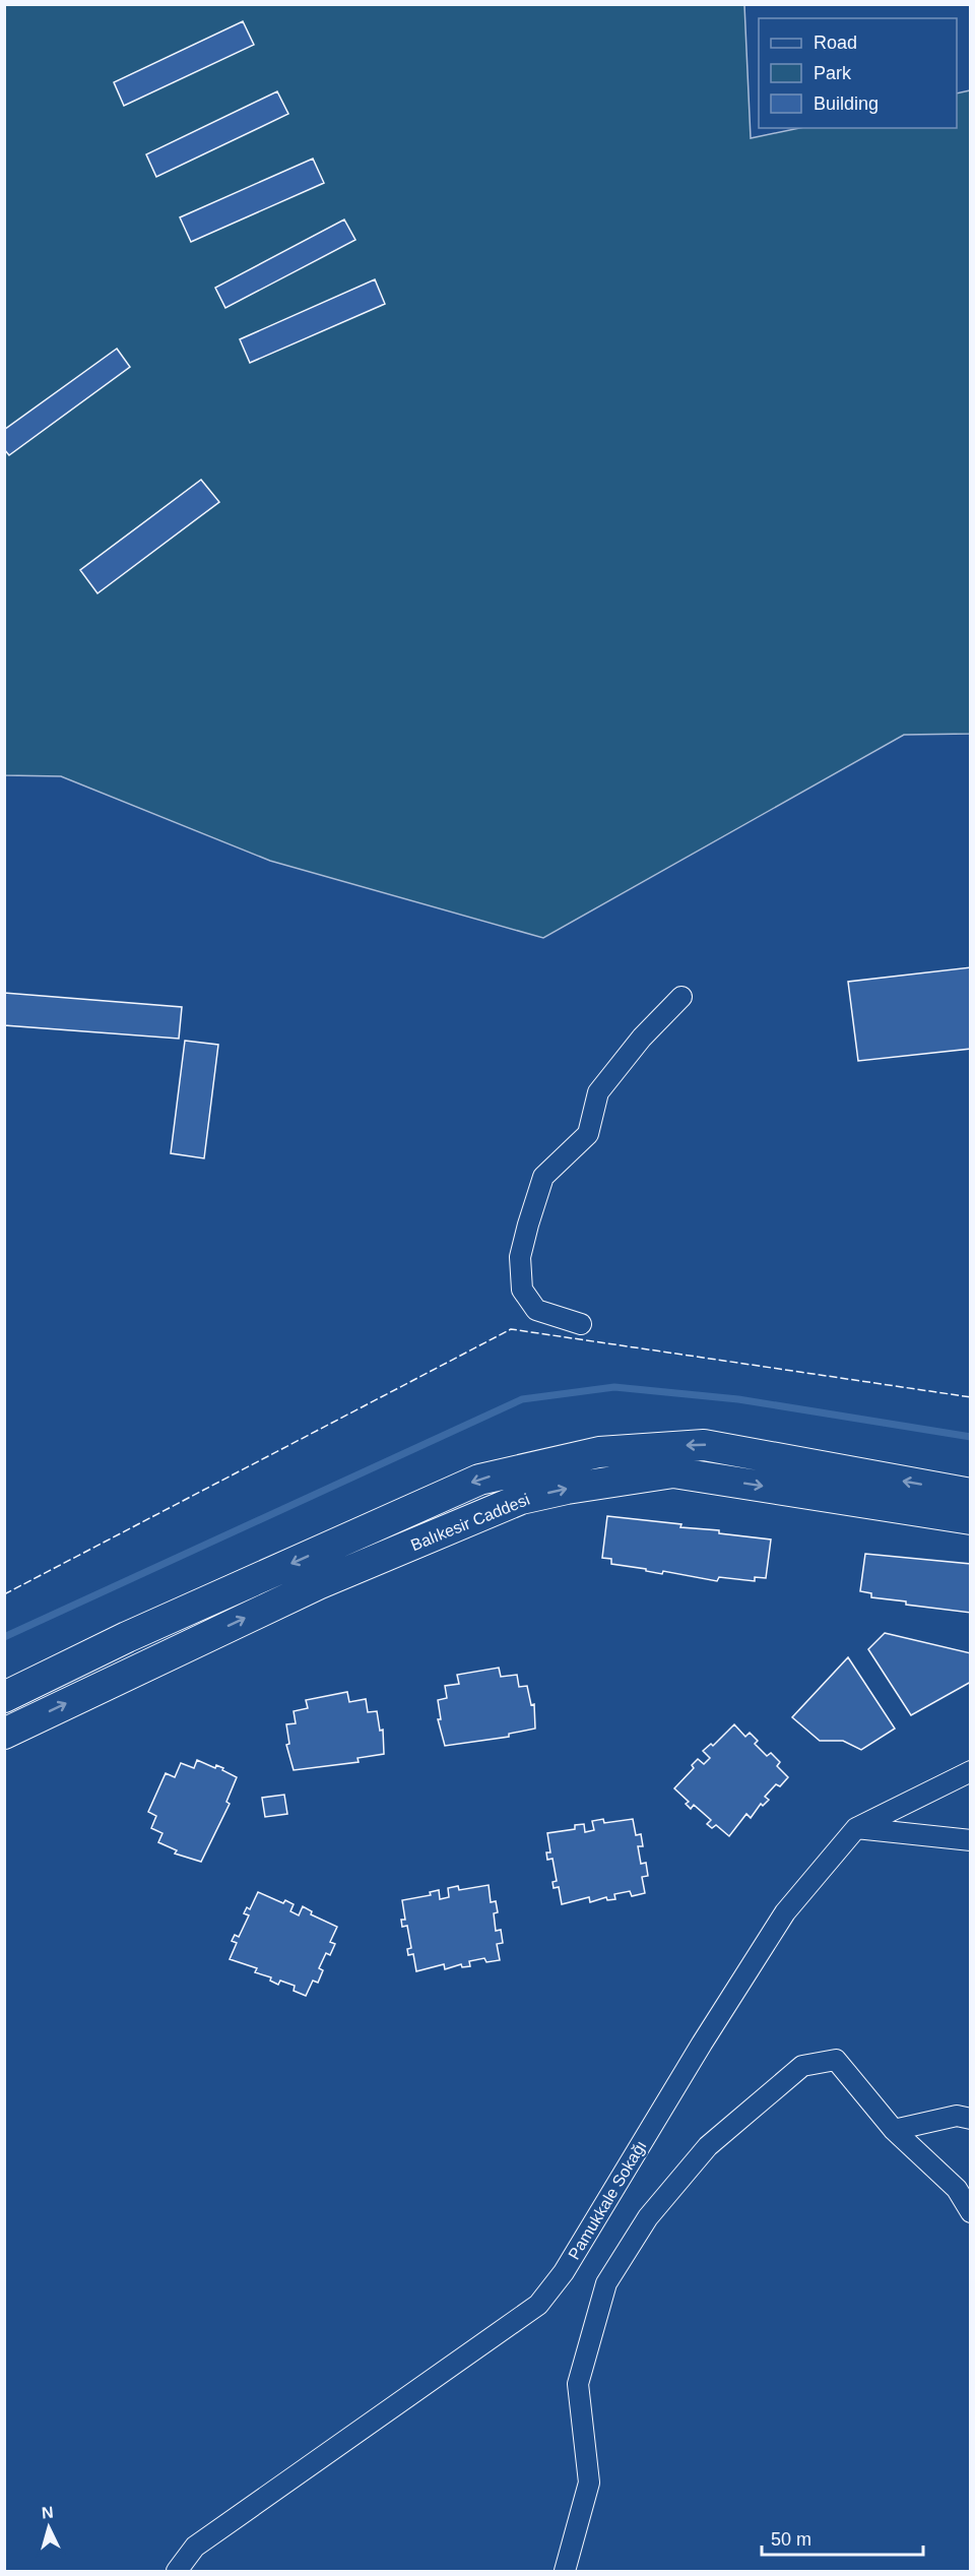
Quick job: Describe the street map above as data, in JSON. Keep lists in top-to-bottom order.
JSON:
{
  "streets": {
    "main road": ["Balıkesir Caddesi"],
    "street": ["Pamukkale Sokağı"]
  },
  "legend": ["Road", "Park", "Building"],
  "scale_bar": "50 m",
  "north": "top"
}
